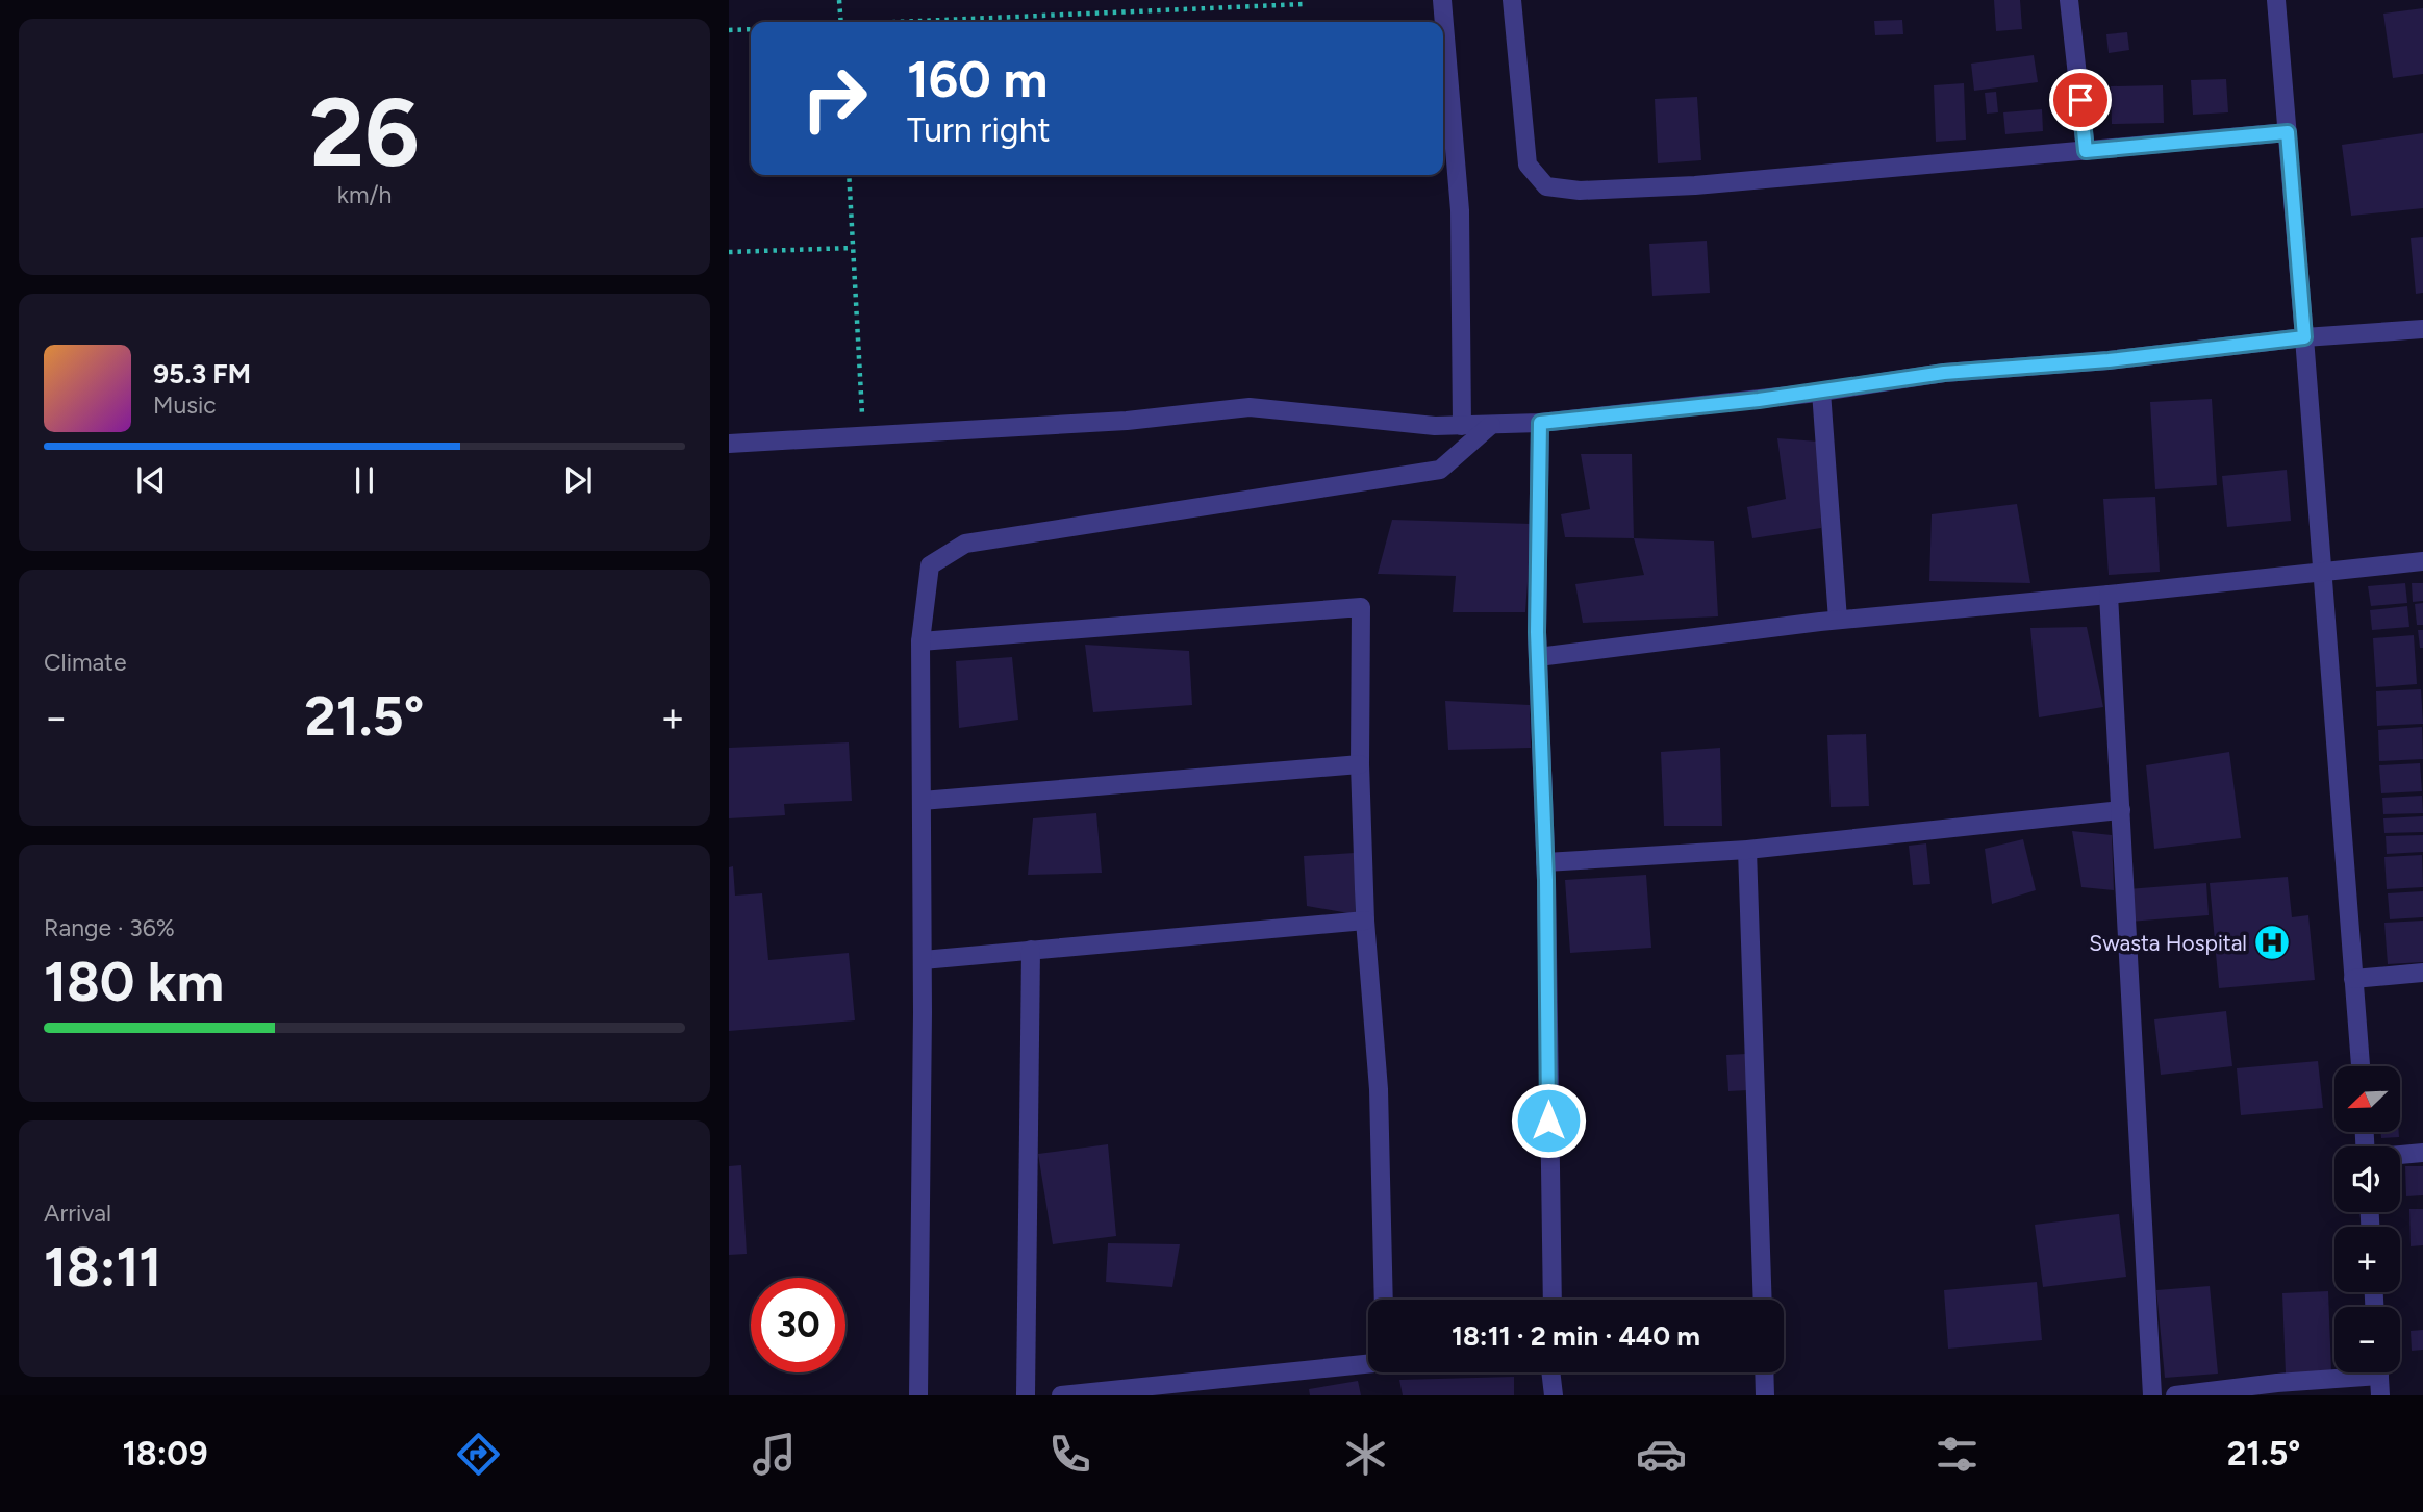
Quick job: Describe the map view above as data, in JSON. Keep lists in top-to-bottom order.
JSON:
{
  "places": {
    "hospital": ["Swasta Hospital"]
  },
  "north": "bottom left",
  "page": {
    "tile": [
      ["26", "km/h"],
      "Climate",
      ["Range · 36%", "180 km"],
      ["Arrival", "18:11"]
    ],
    "turn": ["160 m", "Turn right"],
    "song": ["95.3 FM", "Music"],
    "heat": ["−", "21.5°", "+"],
    "map_buttons": ["+", "−"],
    "limit": "30",
    "trip": "18:11 · 2 min · 440 m",
    "tabs": ["18:09", "21.5°"]
  }
}
